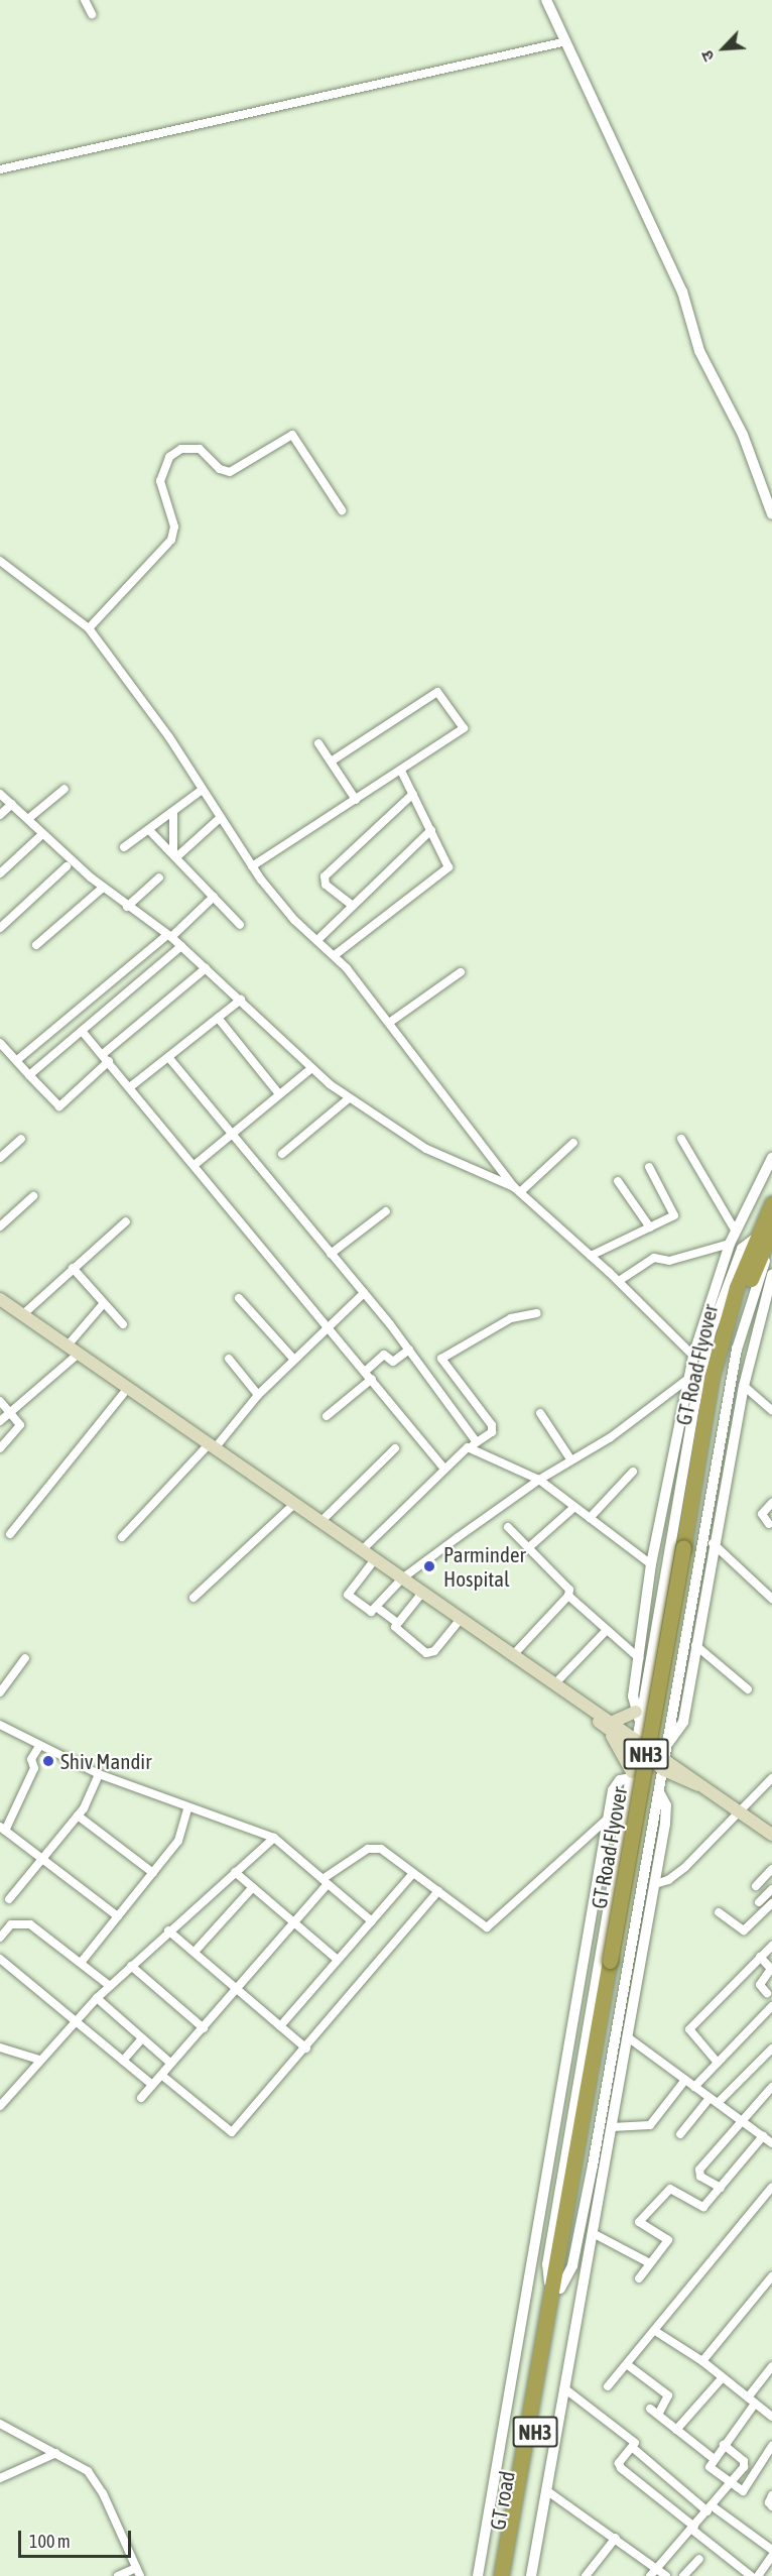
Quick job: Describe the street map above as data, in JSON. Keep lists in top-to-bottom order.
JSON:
{
  "streets": {
    "highway": ["GT Road Flyover", "NH3", "GT road"]
  },
  "crossings": [
    ["GT Road Flyover", "NH3"],
    ["GT Road Flyover", "GT road"]
  ],
  "places": ["Parminder Hospital", "Shiv Mandir"],
  "scale_bar": "100 m",
  "north": "bottom left"
}
